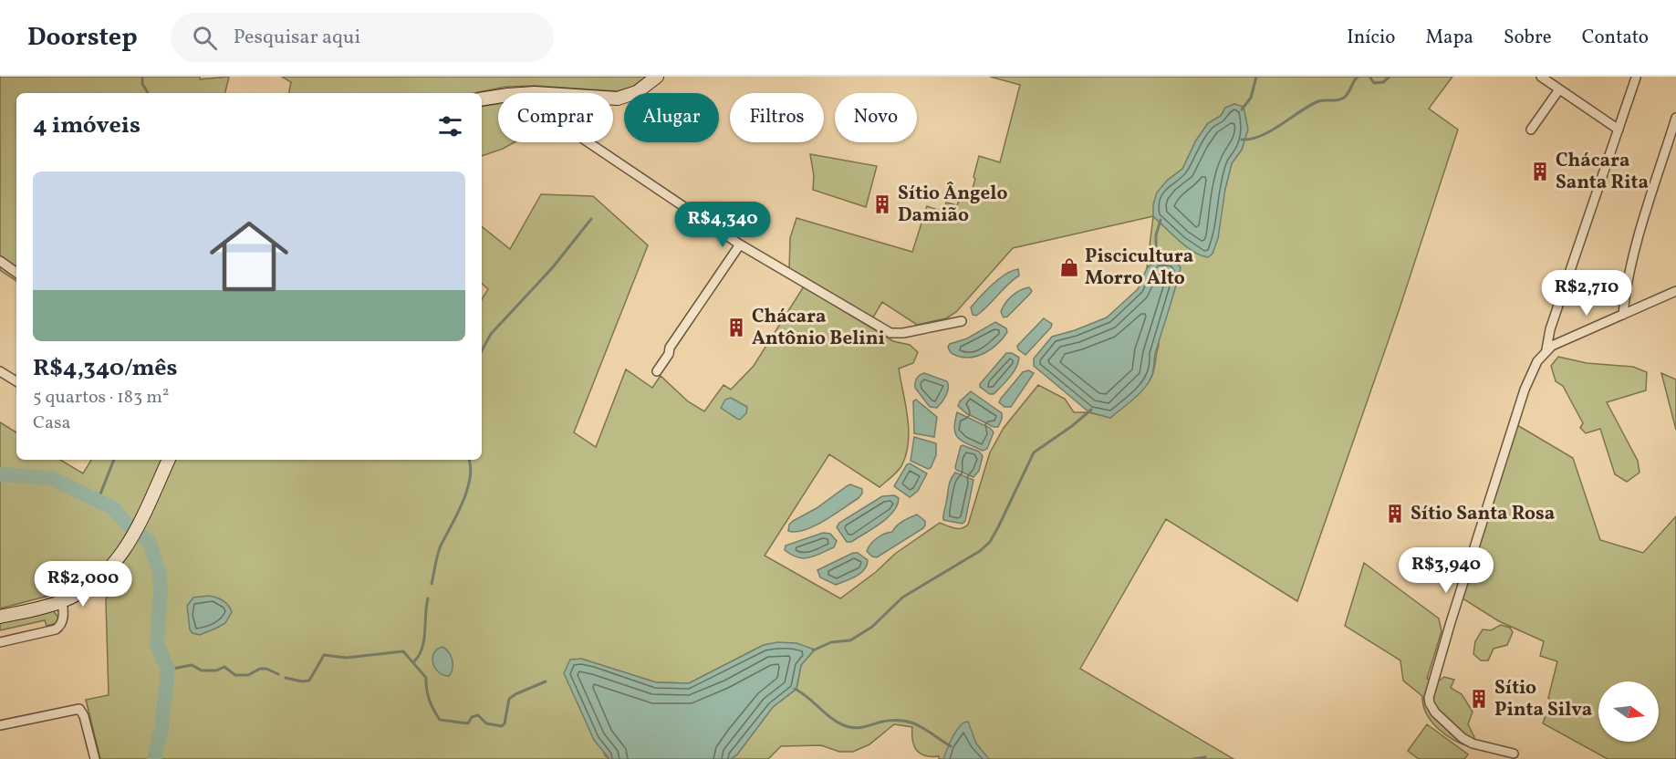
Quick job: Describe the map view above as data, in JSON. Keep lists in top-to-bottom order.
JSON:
{
  "places": {
    "building": [
      "Chácara Santa Rita",
      "Sítio Ângelo Damião",
      "Chácara Antônio Belini",
      "Sítio Santa Rosa",
      "Sítio Pinta Silva"
    ],
    "shop": ["Piscicultura Morro Alto"]
  },
  "north": "right",
  "page": {
    "header": "Doorstep",
    "search": "Pesquisar aqui",
    "nav": [
      "Início",
      "Mapa",
      "Sobre",
      "Contato"
    ],
    "chip": [
      "Comprar",
      "Alugar",
      "Filtros",
      "Novo"
    ],
    "heading": "4 imóveis",
    "list": [
      {
        "name": "R$4,340/mês",
        "note": "5 quartos · 183 m² · Casa"
      }
    ],
    "price": [
      "R$4,340",
      "R$2,710",
      "R$3,940",
      "R$2,000"
    ]
  }
}
